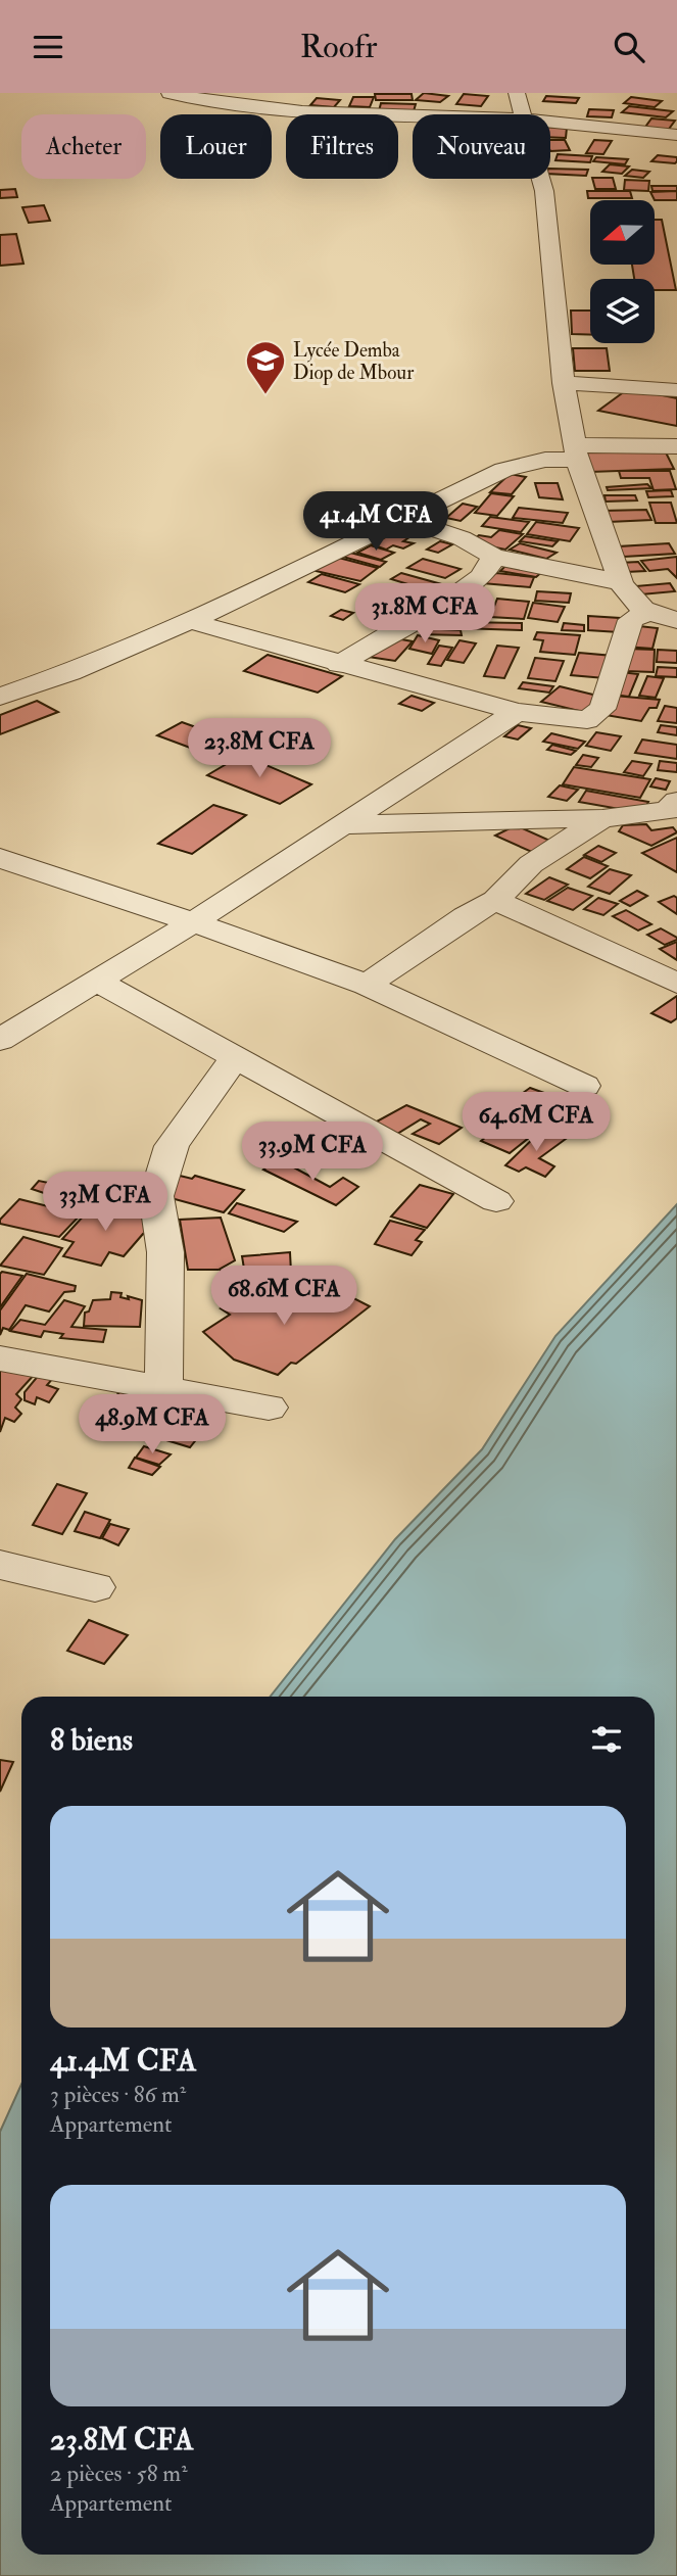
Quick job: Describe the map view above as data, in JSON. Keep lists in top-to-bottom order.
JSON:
{
  "places": {
    "school or university": ["Lycée Demba Diop de Mbour"]
  },
  "north": "left",
  "page": {
    "header": "Roofr",
    "chip": [
      "Acheter",
      "Louer",
      "Filtres",
      "Nouveau"
    ],
    "price": [
      "41.4M CFA",
      "31.8M CFA",
      "23.8M CFA",
      "64.6M CFA",
      "33.9M CFA",
      "33M CFA",
      "68.6M CFA",
      "48.9M CFA"
    ],
    "heading": "8 biens",
    "list": [
      {
        "name": "41.4M CFA",
        "note": "3 pièces · 86 m² · Appartement"
      },
      {
        "name": "23.8M CFA",
        "note": "2 pièces · 58 m² · Appartement"
      }
    ]
  }
}
